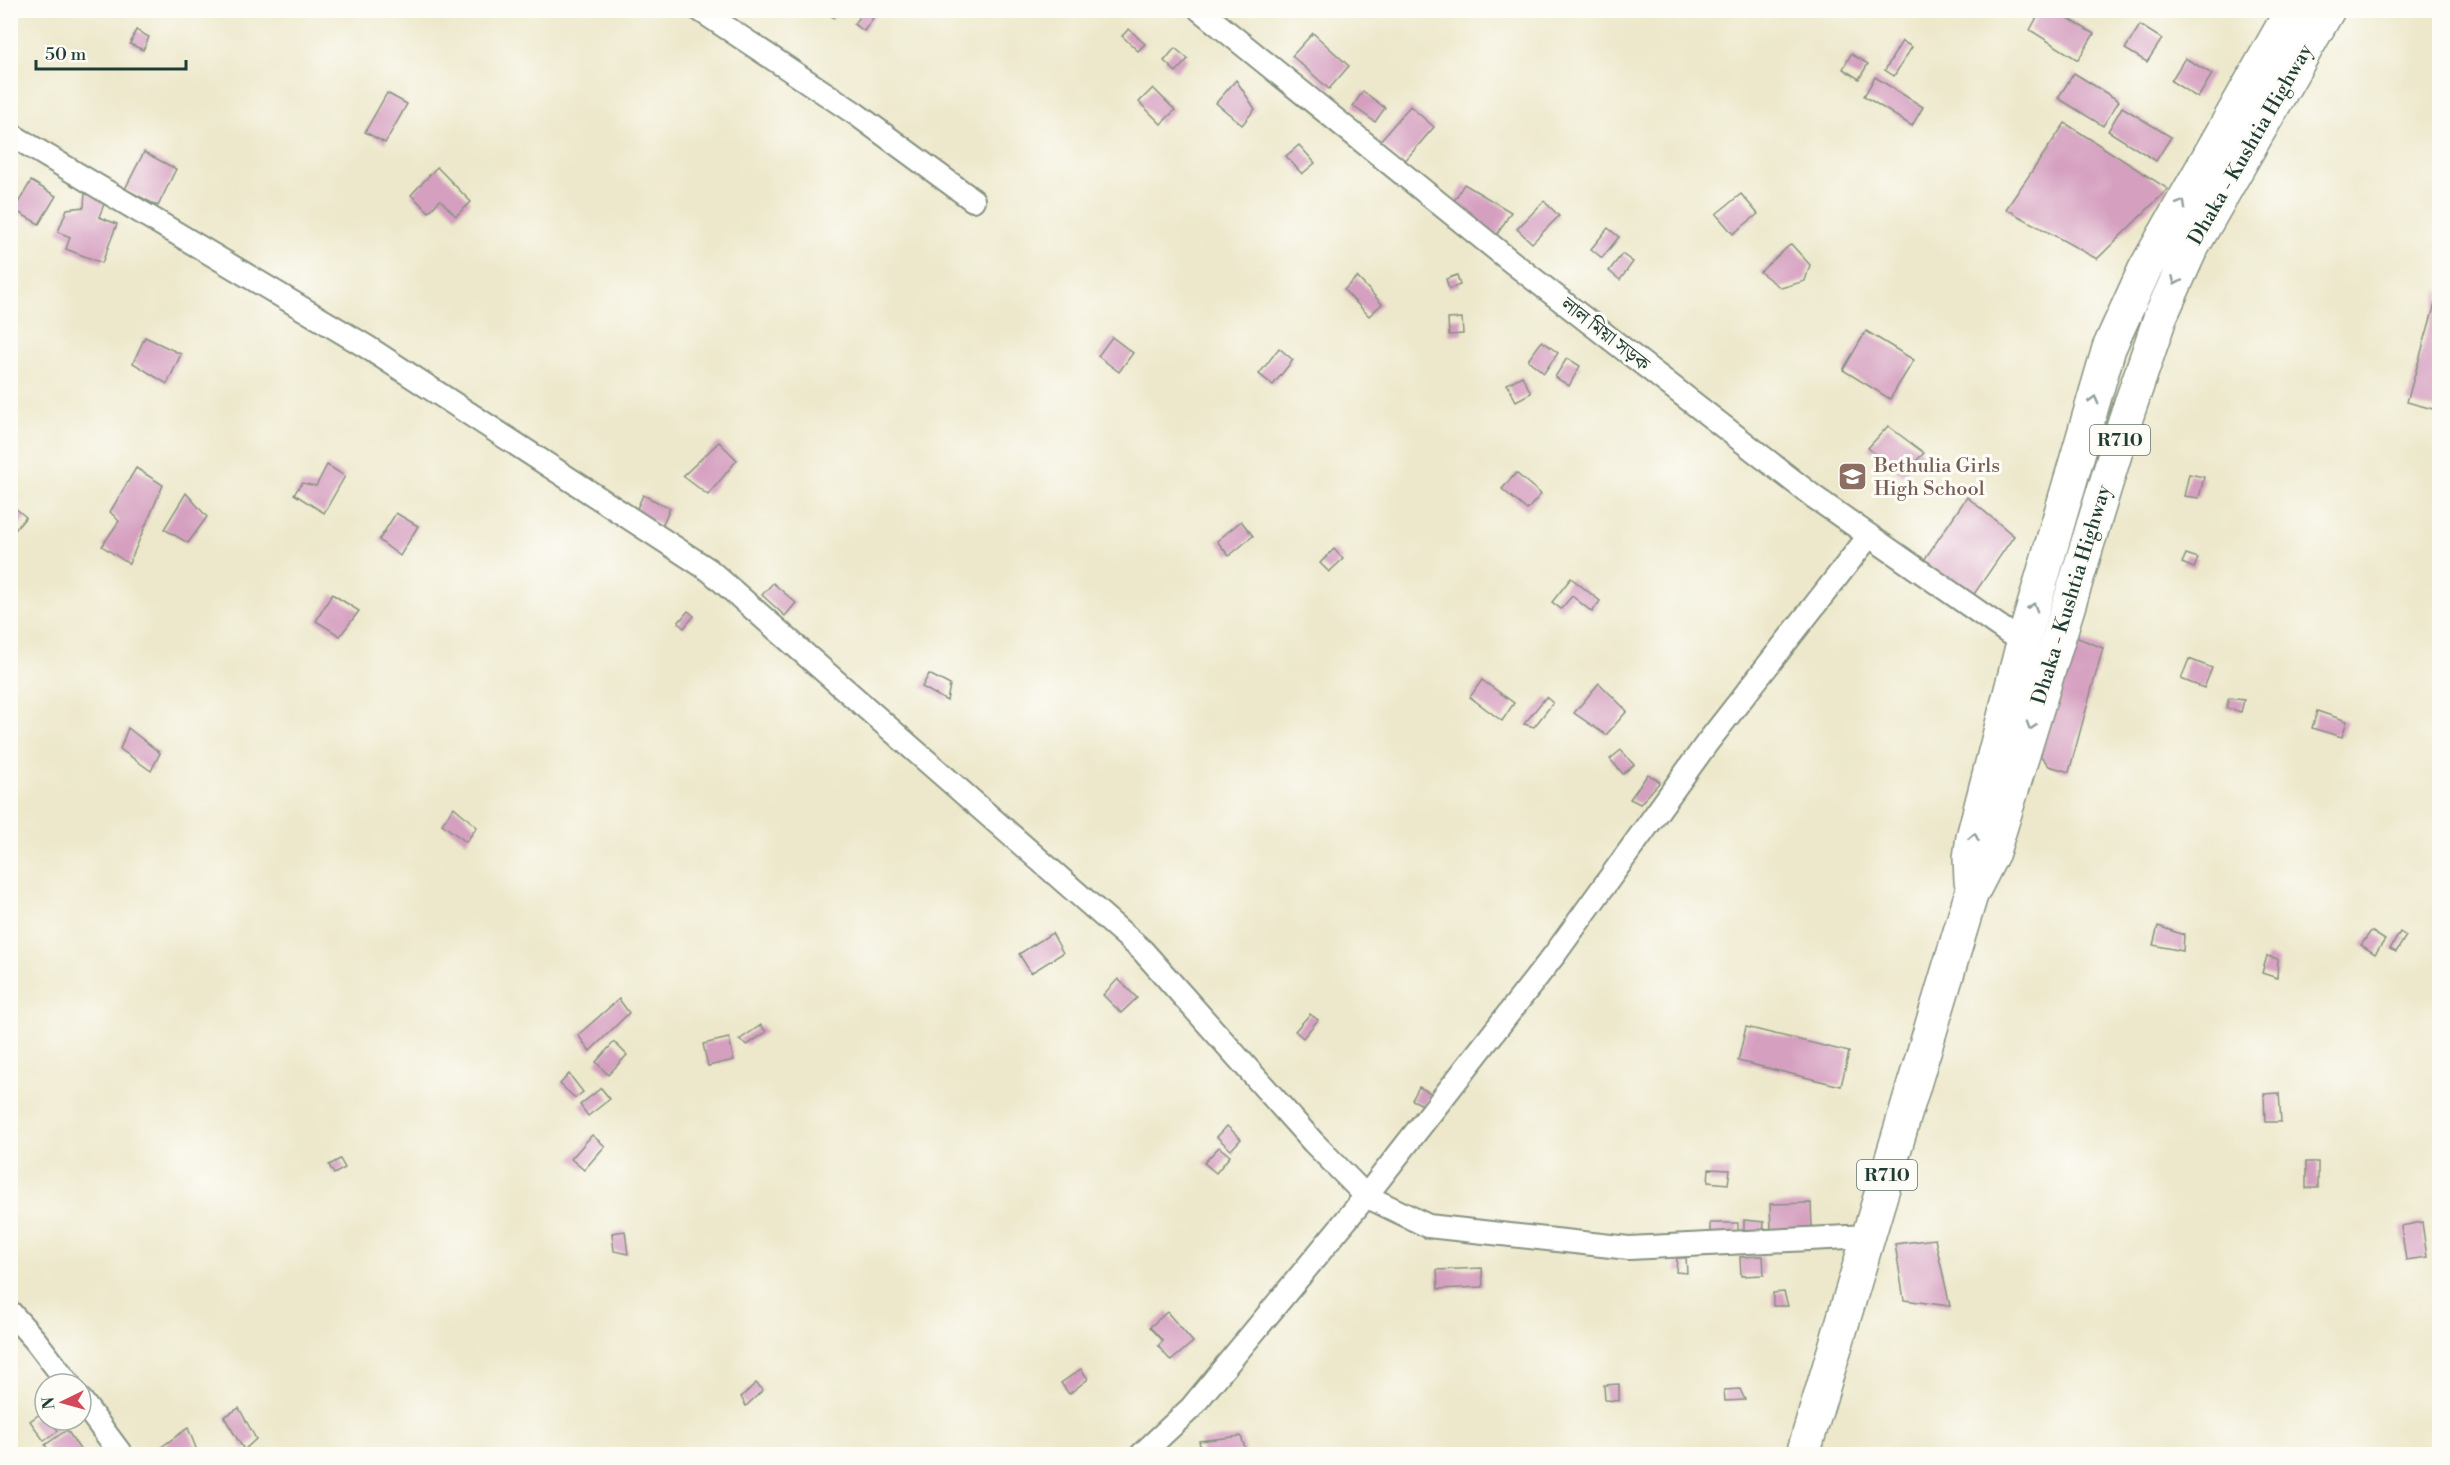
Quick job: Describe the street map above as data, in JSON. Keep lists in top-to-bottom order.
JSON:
{
  "streets": {
    "main road": ["Dhaka - Kushtia Highway", "R710"],
    "street": ["লাল মিয়া সড়ক"]
  },
  "crossings": [
    ["Dhaka - Kushtia Highway", "লাল মিয়া সড়ক"]
  ],
  "places": {
    "school or university": ["Bethulia Girls High School"]
  },
  "scale_bar": "50 m",
  "north": "left"
}
